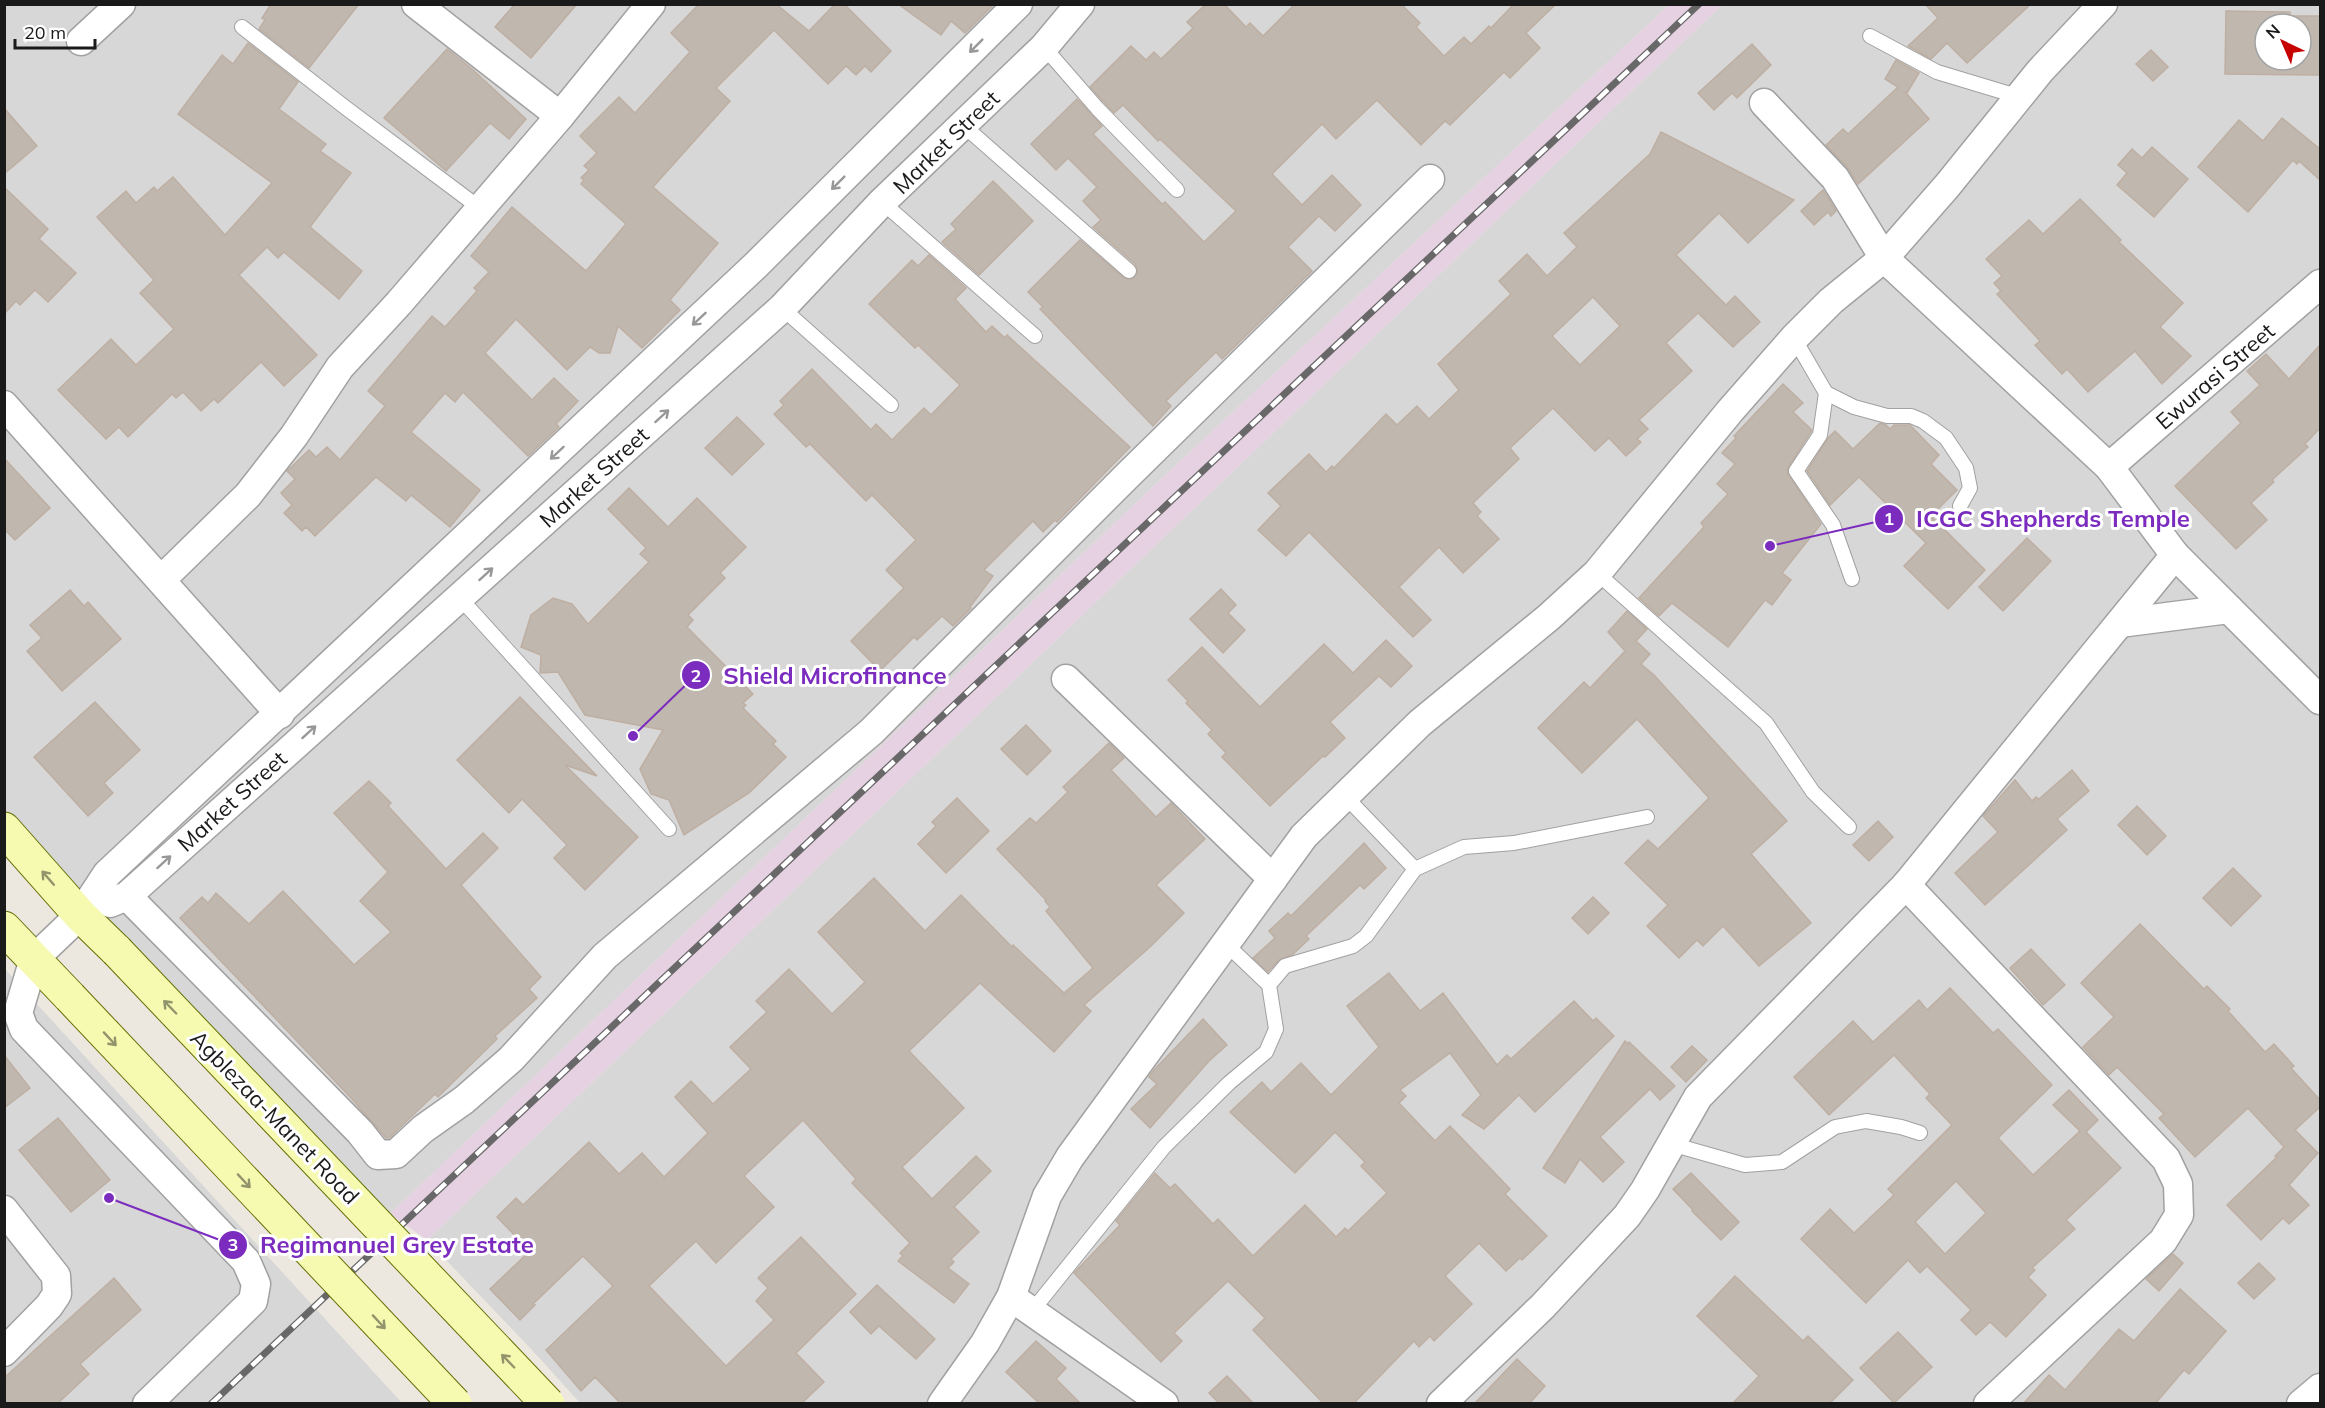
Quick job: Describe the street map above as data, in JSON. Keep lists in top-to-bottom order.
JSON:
{
  "streets": {
    "main road": ["Agblezaa-Manet Road"],
    "street": ["Market Street", "Ewurasi Street"]
  },
  "crossings": [
    ["Market Street", "Agblezaa-Manet Road"]
  ],
  "places": ["ICGC Shepherds Temple", "Shield Microfinance", "Regimanuel Grey Estate"],
  "scale_bar": "20 m",
  "north": "top left"
}
